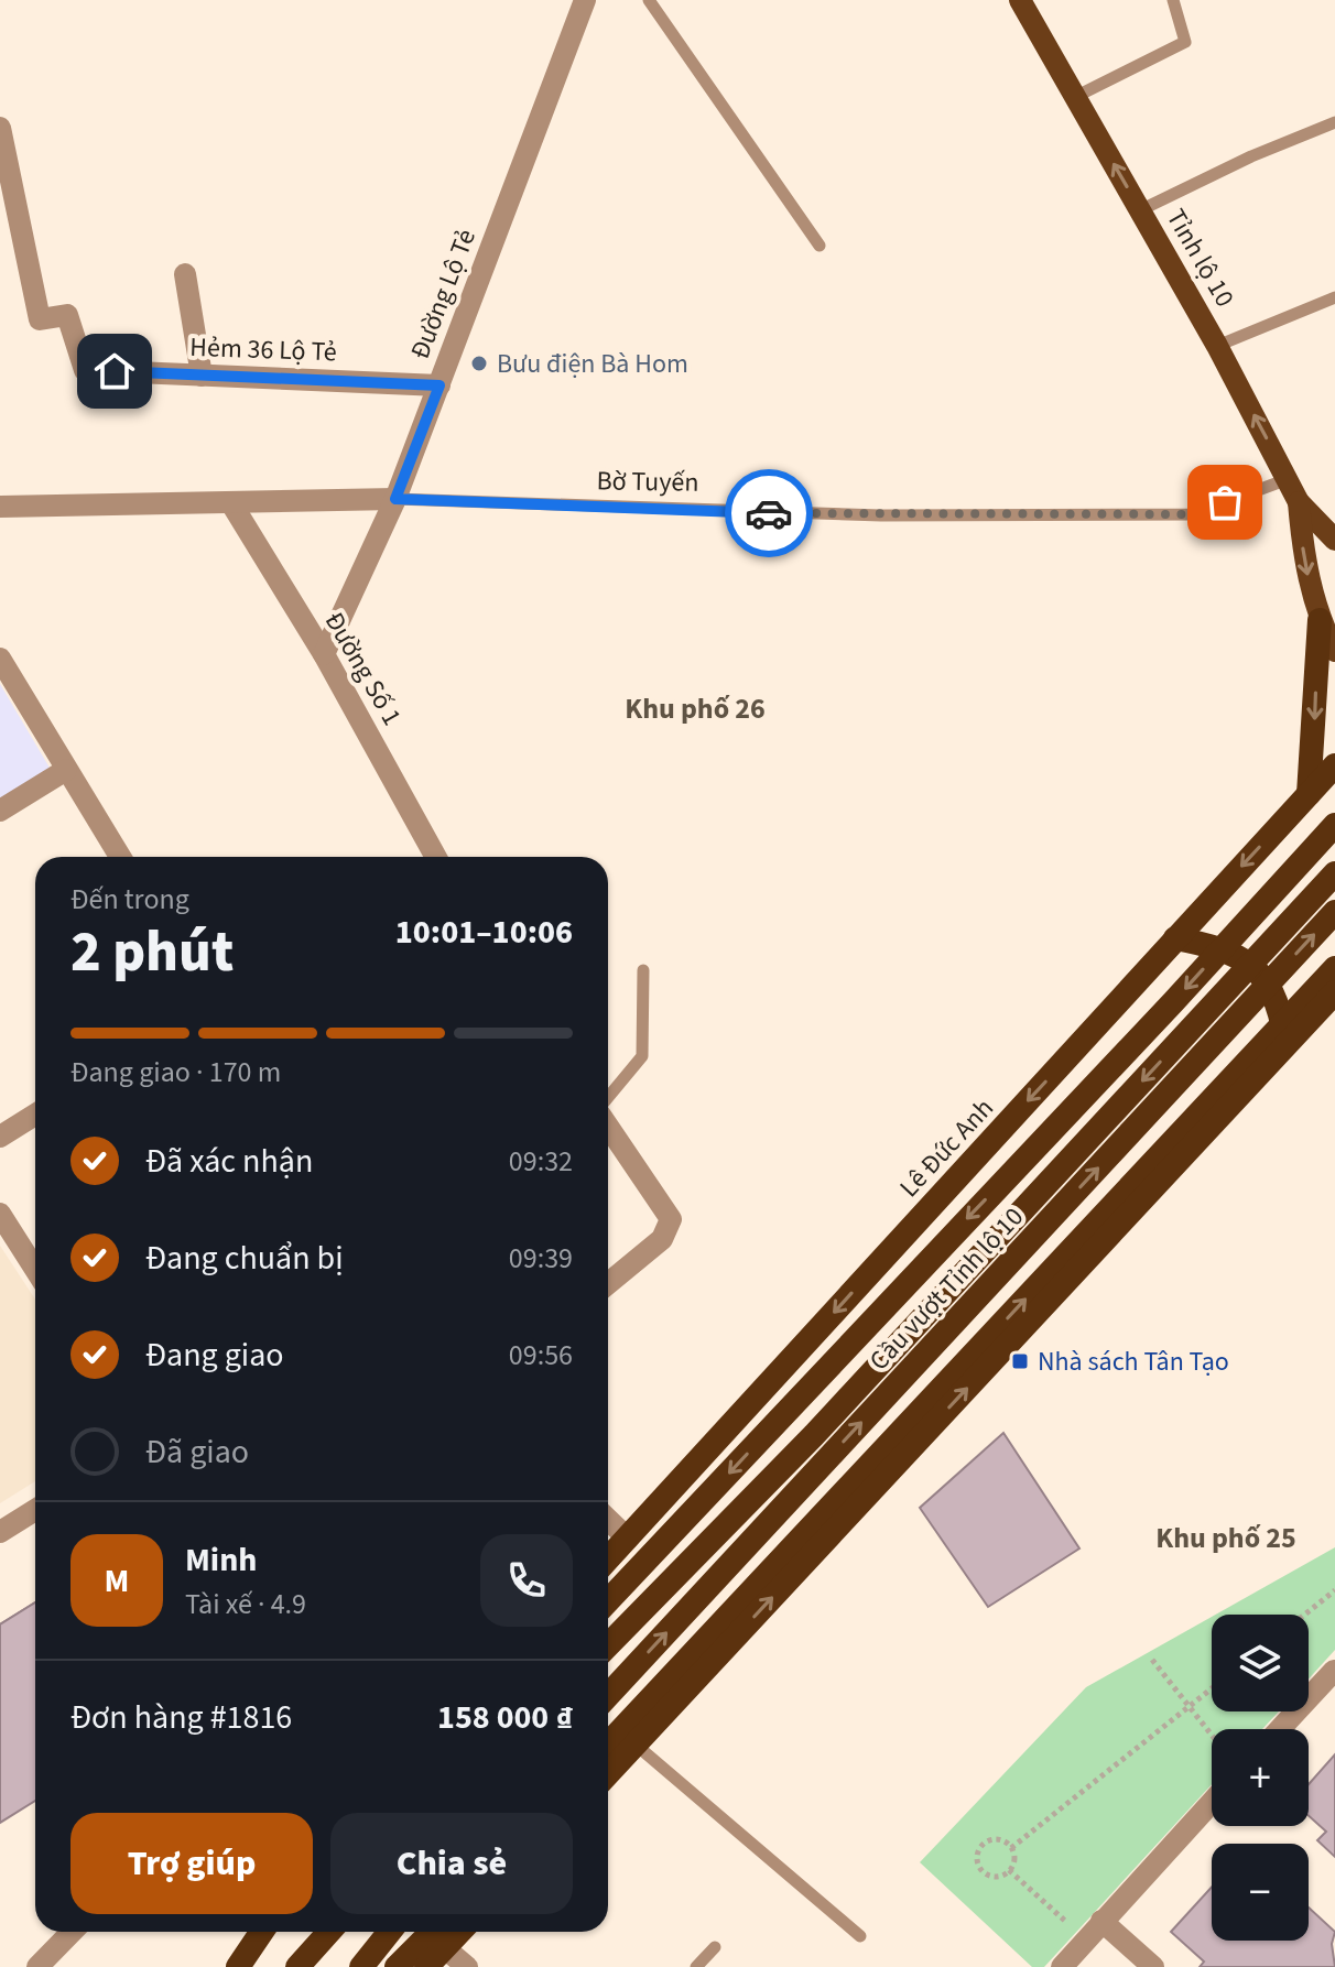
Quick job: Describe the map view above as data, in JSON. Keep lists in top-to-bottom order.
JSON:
{
  "streets": {
    "highway": ["Lê Đức Anh", "Cầu vượt Tỉnh lộ 10"],
    "main road": ["Tỉnh lộ 10"],
    "street": [
      "Đường Lộ Tẻ",
      "Hẻm 36 Lộ Tẻ",
      "Bờ Tuyến",
      "Đường Số 1"
    ]
  },
  "crossings": [
    ["Tỉnh lộ 10", "Bờ Tuyến"],
    ["Đường Lộ Tẻ", "Hẻm 36 Lộ Tẻ"],
    ["Đường Lộ Tẻ", "Bờ Tuyến"],
    ["Đường Lộ Tẻ", "Đường Số 1"],
    ["Bờ Tuyến", "Đường Số 1"]
  ],
  "one_way": ["Tỉnh lộ 10"],
  "districts": ["Khu phố 26", "Khu phố 25"],
  "places": {
    "other": ["Bưu điện Bà Hom"],
    "transit": ["Nhà sách Tân Tạo"]
  },
  "page": {
    "heading": ["2 phút", "Đến trong", "10:01–10:06"],
    "panel": [
      "Minh",
      "Tài xế · 4.9",
      "Đơn hàng #1816",
      "158 000 ₫"
    ],
    "bar": "Đang giao · 170 m",
    "list": [
      ["Đã xác nhận", "09:32"],
      ["Đang chuẩn bị", "09:39"],
      ["Đang giao", "09:56"],
      "Đã giao"
    ],
    "round": "M",
    "map_buttons": ["+", "−"],
    "buttons": ["Trợ giúp", "Chia sẻ"]
  }
}
